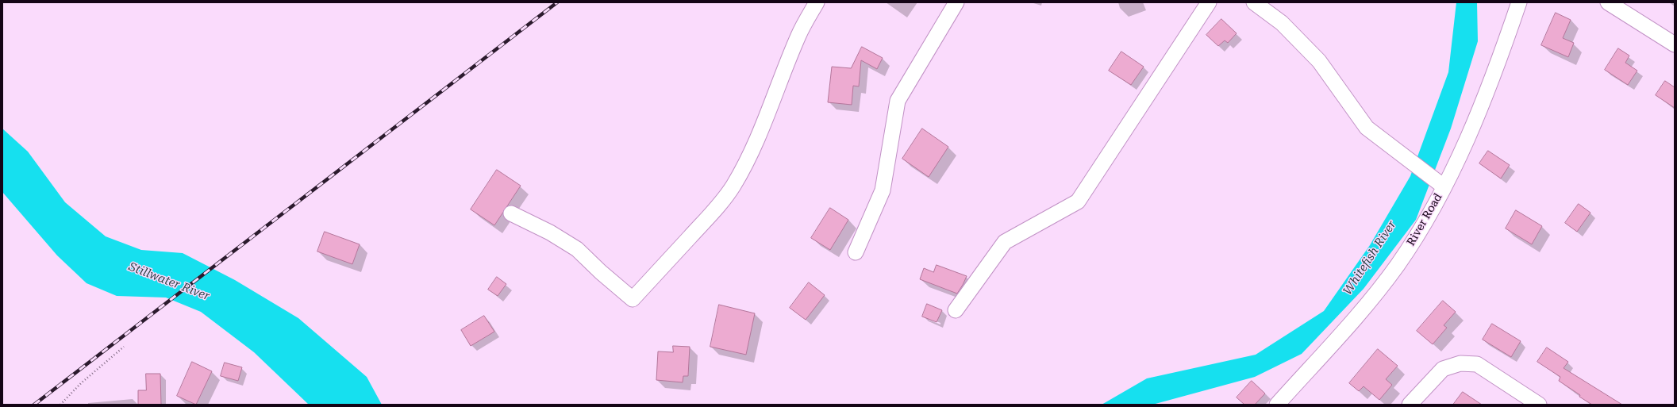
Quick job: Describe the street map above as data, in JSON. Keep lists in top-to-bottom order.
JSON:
{
  "streets": {
    "street": ["River Road"]
  },
  "water": ["Whitefish River", "Stillwater River"]
}
